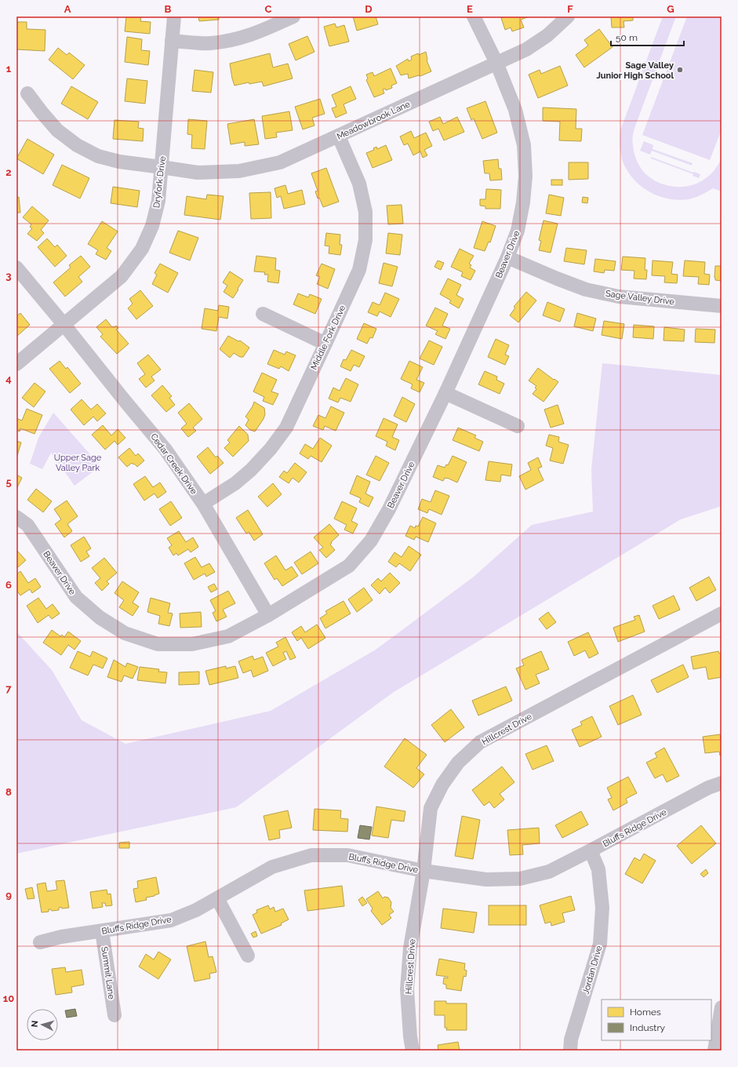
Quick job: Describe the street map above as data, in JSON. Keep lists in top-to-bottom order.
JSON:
{
  "streets": {
    "street": [
      "Meadowbrook Lane",
      "Dryfork Drive",
      "Beaver Drive",
      "Sage Valley Drive",
      "Middle Fork Drive",
      "Cedar Creek Drive",
      "Hillcrest Drive",
      "Bluffs Ridge Drive",
      "Jordan Drive",
      "Summit Lane"
    ]
  },
  "crossings": [
    ["Meadowbrook Lane", "Dryfork Drive"],
    ["Meadowbrook Lane", "Beaver Drive"],
    ["Meadowbrook Lane", "Middle Fork Drive"],
    ["Dryfork Drive", "Cedar Creek Drive"],
    ["Beaver Drive", "Sage Valley Drive"],
    ["Beaver Drive", "Cedar Creek Drive"],
    ["Middle Fork Drive", "Cedar Creek Drive"],
    ["Hillcrest Drive", "Bluffs Ridge Drive"],
    ["Bluffs Ridge Drive", "Jordan Drive"],
    ["Bluffs Ridge Drive", "Summit Lane"]
  ],
  "parks": ["Upper Sage Valley Park"],
  "places": ["Sage Valley Junior High School"],
  "legend": ["Homes", "Industry"],
  "scale_bar": "50 m",
  "north": "left",
  "grid": {
    "columns": [
      "A",
      "B",
      "C",
      "D",
      "E",
      "F",
      "G"
    ],
    "rows": [
      "1",
      "2",
      "3",
      "4",
      "5",
      "6",
      "7",
      "8",
      "9",
      "10"
    ]
  }
}
